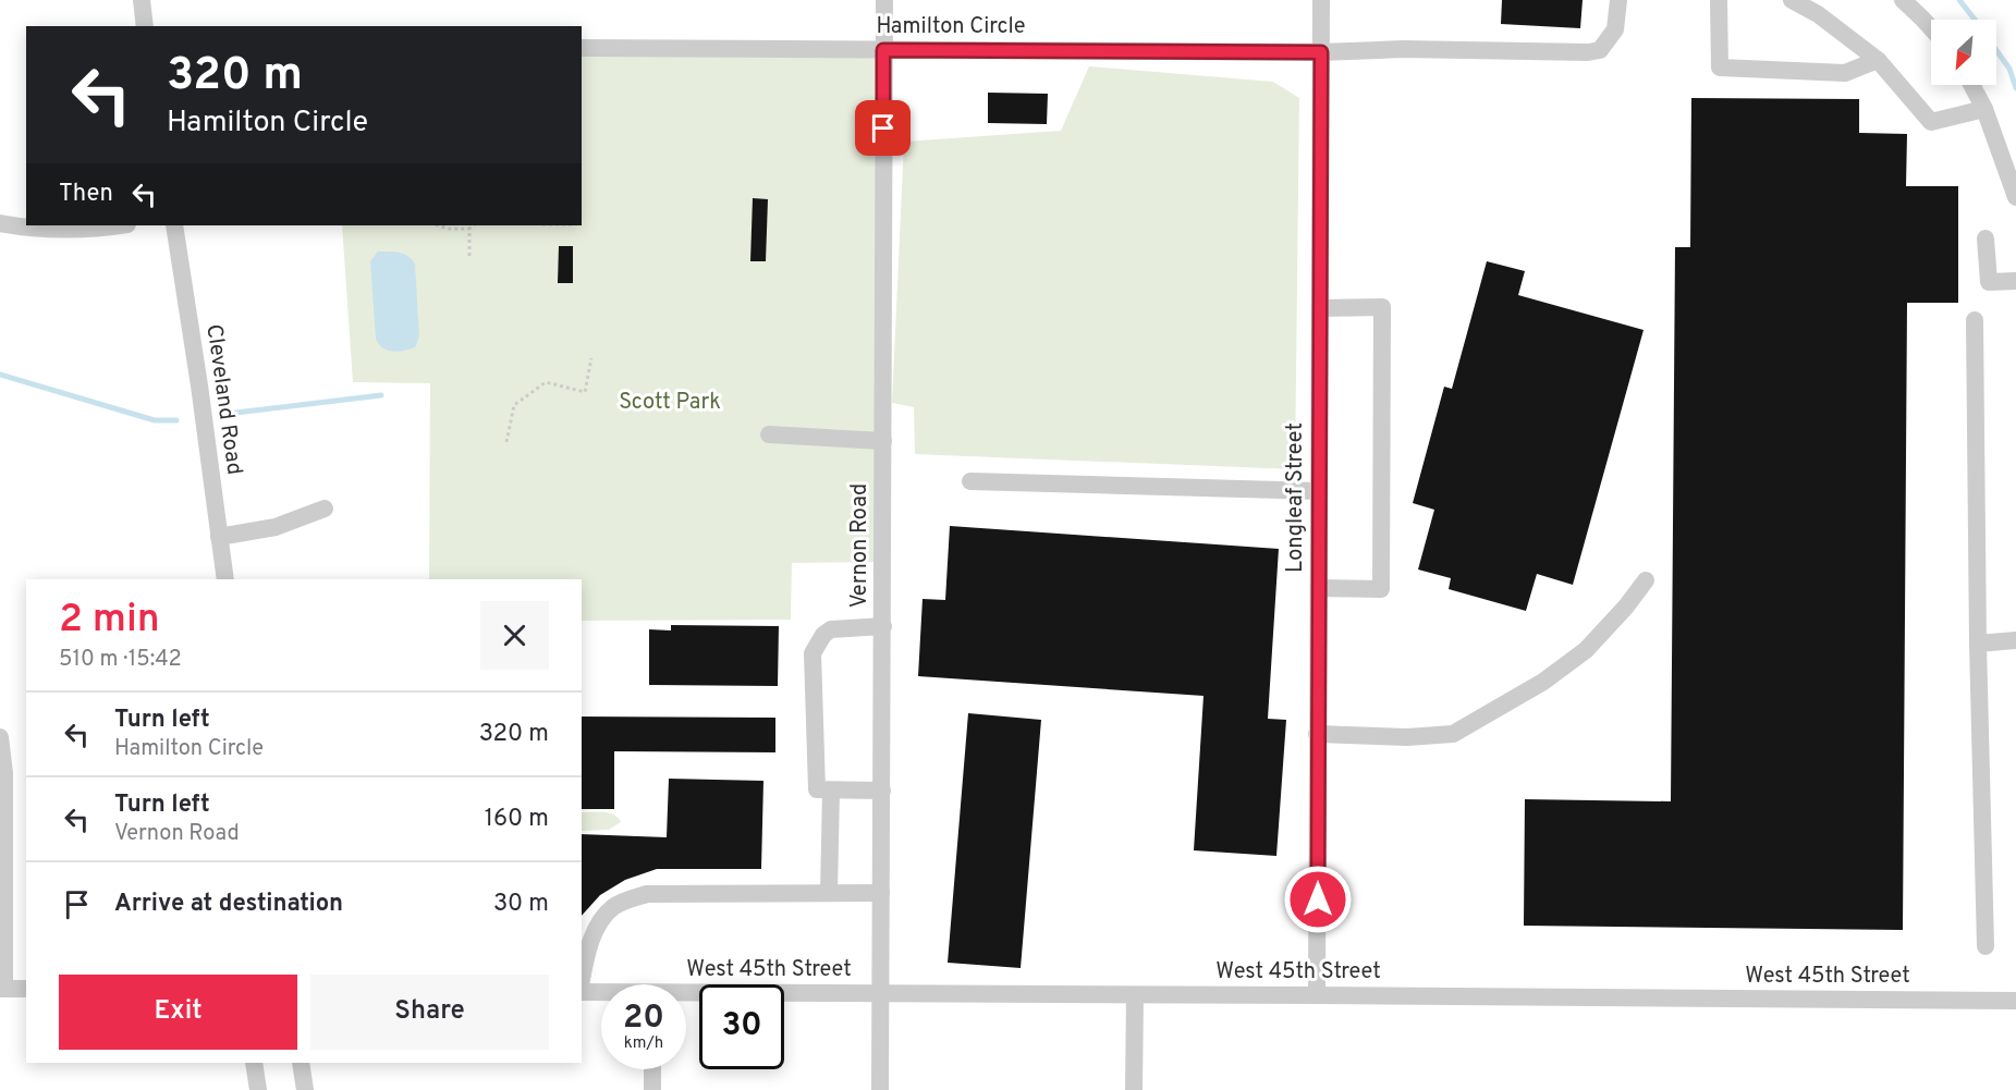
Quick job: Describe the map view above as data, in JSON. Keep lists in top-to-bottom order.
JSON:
{
  "streets": {
    "street": [
      "Hamilton Circle",
      "Cleveland Road",
      "Longleaf Street",
      "Vernon Road",
      "West 45th Street"
    ]
  },
  "crossings": [
    ["Hamilton Circle", "Longleaf Street"],
    ["Hamilton Circle", "Vernon Road"],
    ["Longleaf Street", "West 45th Street"],
    ["Vernon Road", "West 45th Street"]
  ],
  "parks": ["Scott Park"],
  "north": "bottom left",
  "page": {
    "turn": ["320 m", "Hamilton Circle"],
    "then": "Then",
    "heading": ["2 min", "510 m · 15:42"],
    "list": [
      {
        "name": "Turn left",
        "note": "Hamilton Circle",
        "value": "320 m"
      },
      {
        "name": "Turn left",
        "note": "Vernon Road",
        "value": "160 m"
      },
      {
        "name": "Arrive at destination",
        "value": "30 m"
      }
    ],
    "buttons": ["Exit", "Share"],
    "speed": "20 km/h",
    "limit": "30"
  }
}
